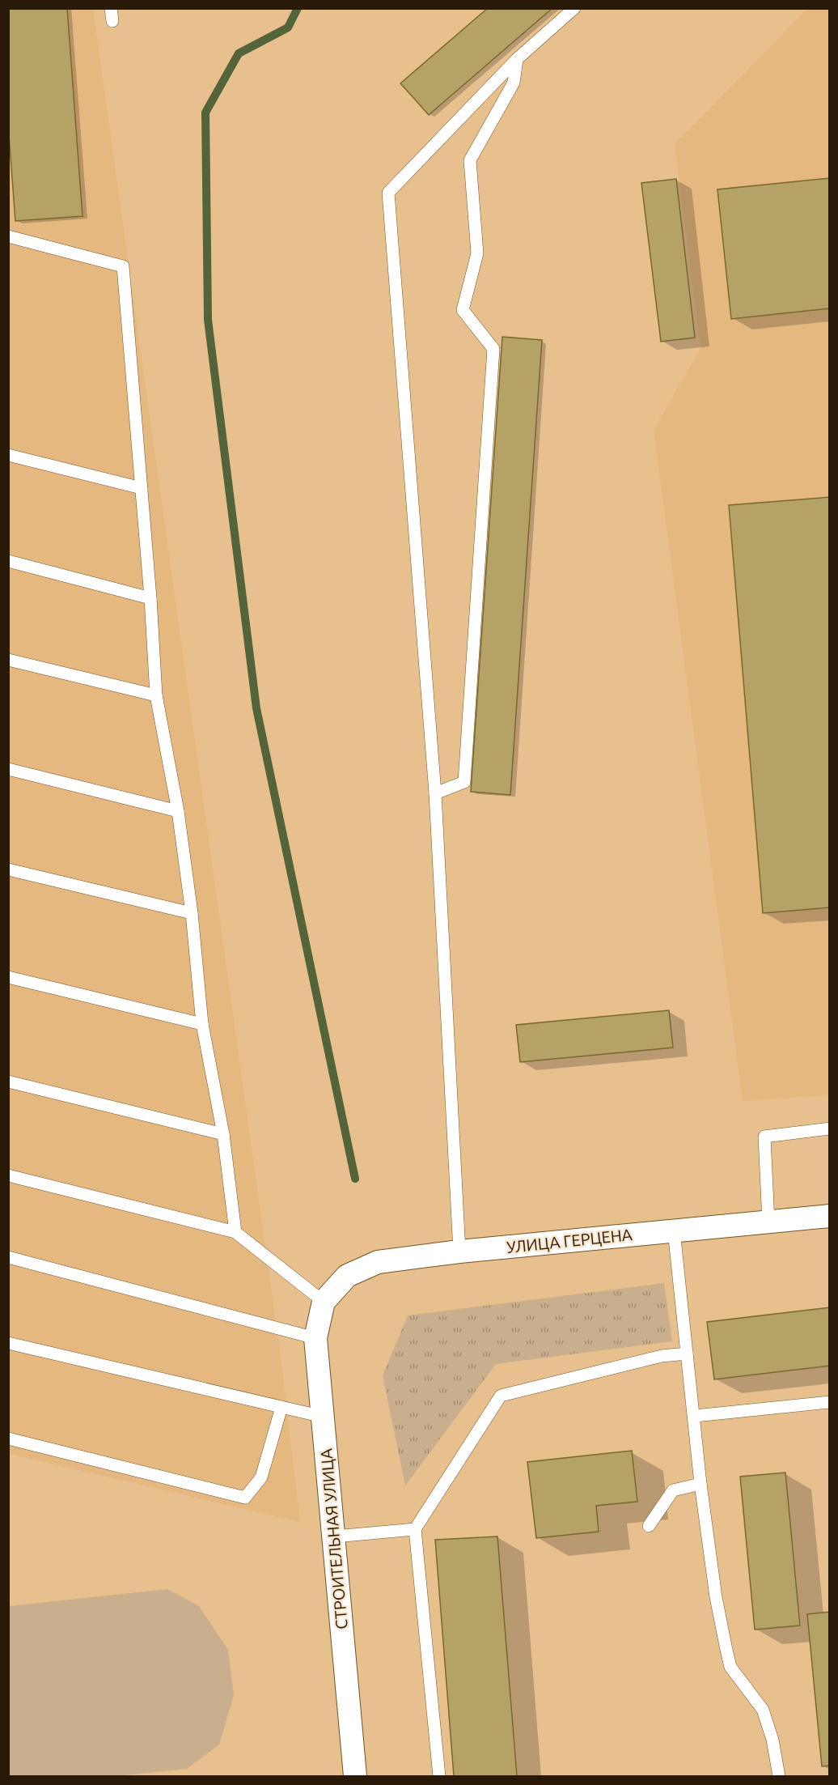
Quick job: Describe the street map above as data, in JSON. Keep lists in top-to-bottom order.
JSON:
{
  "streets": {
    "street": ["УЛИЦА ГЕРЦЕНА", "СТРОИТЕЛЬНАЯ УЛИЦА"]
  },
  "crossings": [
    ["УЛИЦА ГЕРЦЕНА", "СТРОИТЕЛЬНАЯ УЛИЦА"]
  ]
}
